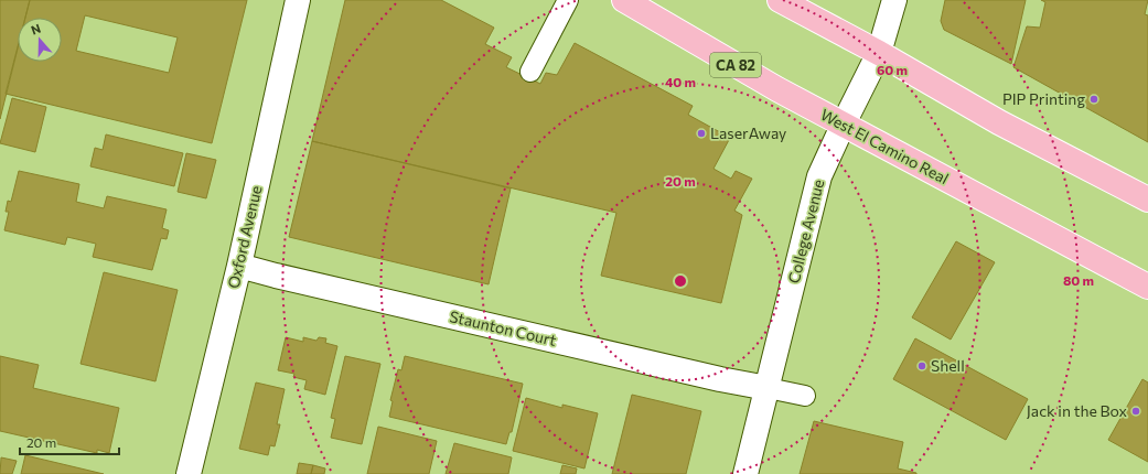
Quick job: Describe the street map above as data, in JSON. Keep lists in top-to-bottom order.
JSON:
{
  "streets": {
    "main road": ["CA 82", "West El Camino Real"],
    "street": ["College Avenue", "Oxford Avenue", "Staunton Court"]
  },
  "crossings": [
    ["West El Camino Real", "College Avenue"],
    ["College Avenue", "Staunton Court"],
    ["Oxford Avenue", "Staunton Court"]
  ],
  "places": [
    "PIP Printing",
    "LaserAway",
    "Shell",
    "Jack in the Box"
  ],
  "scale_bar": "20 m",
  "north": "top",
  "rings": [
    "60 m",
    "40 m",
    "20 m",
    "80 m"
  ]
}
